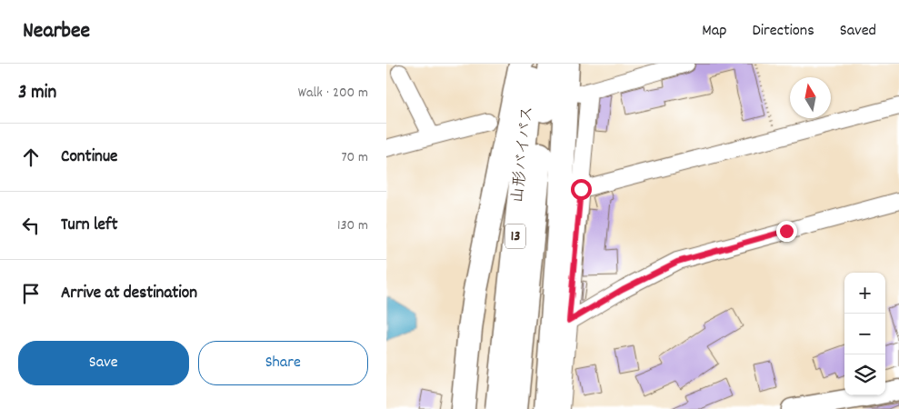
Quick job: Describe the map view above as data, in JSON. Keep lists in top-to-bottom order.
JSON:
{
  "streets": {
    "highway": ["山形バイパス", "13"]
  },
  "north": "top",
  "page": {
    "header": "Nearbee",
    "nav": ["Map", "Directions", "Saved"],
    "heading": ["3 min", "Walk · 200 m"],
    "list": [
      ["Continue", "70 m"],
      ["Turn left", "130 m"],
      "Arrive at destination"
    ],
    "map_buttons": ["+", "−"],
    "buttons": ["Save", "Share"]
  }
}
